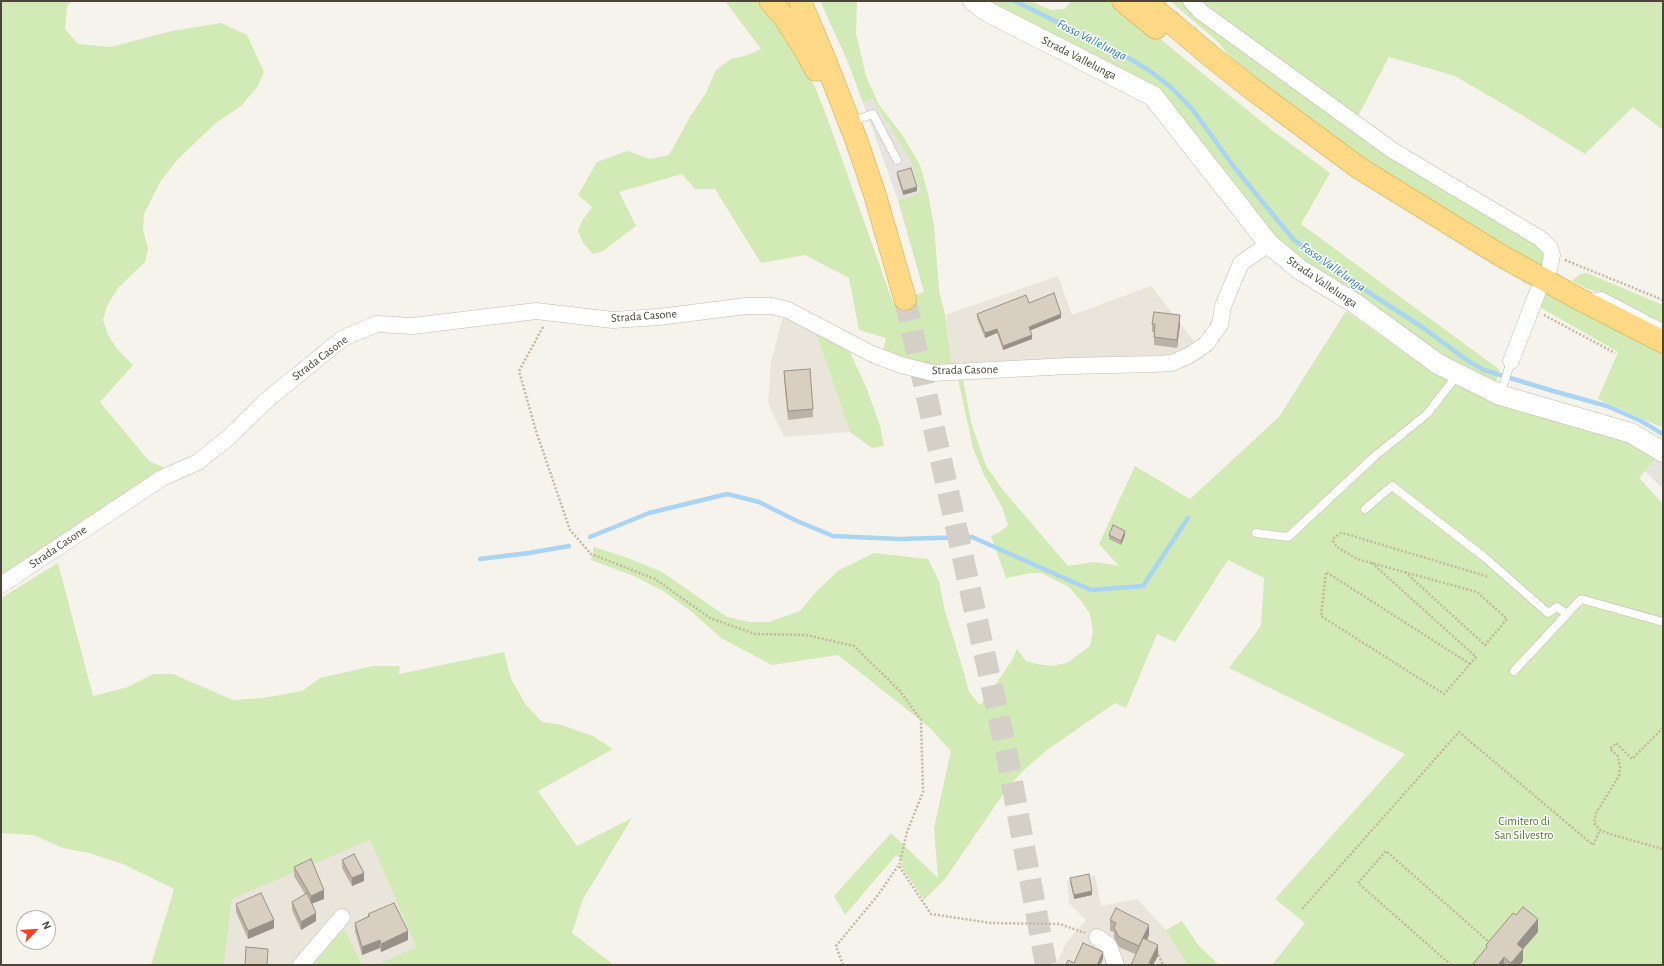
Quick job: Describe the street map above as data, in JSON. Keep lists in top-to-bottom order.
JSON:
{
  "streets": {
    "street": ["Strada Vallelunga", "Strada Casone"]
  },
  "crossings": [
    ["Strada Vallelunga", "Strada Casone"]
  ],
  "water": ["Fosso Vallelunga"],
  "parks": ["Cimitero di San Silvestro"],
  "north": "top right"
}
